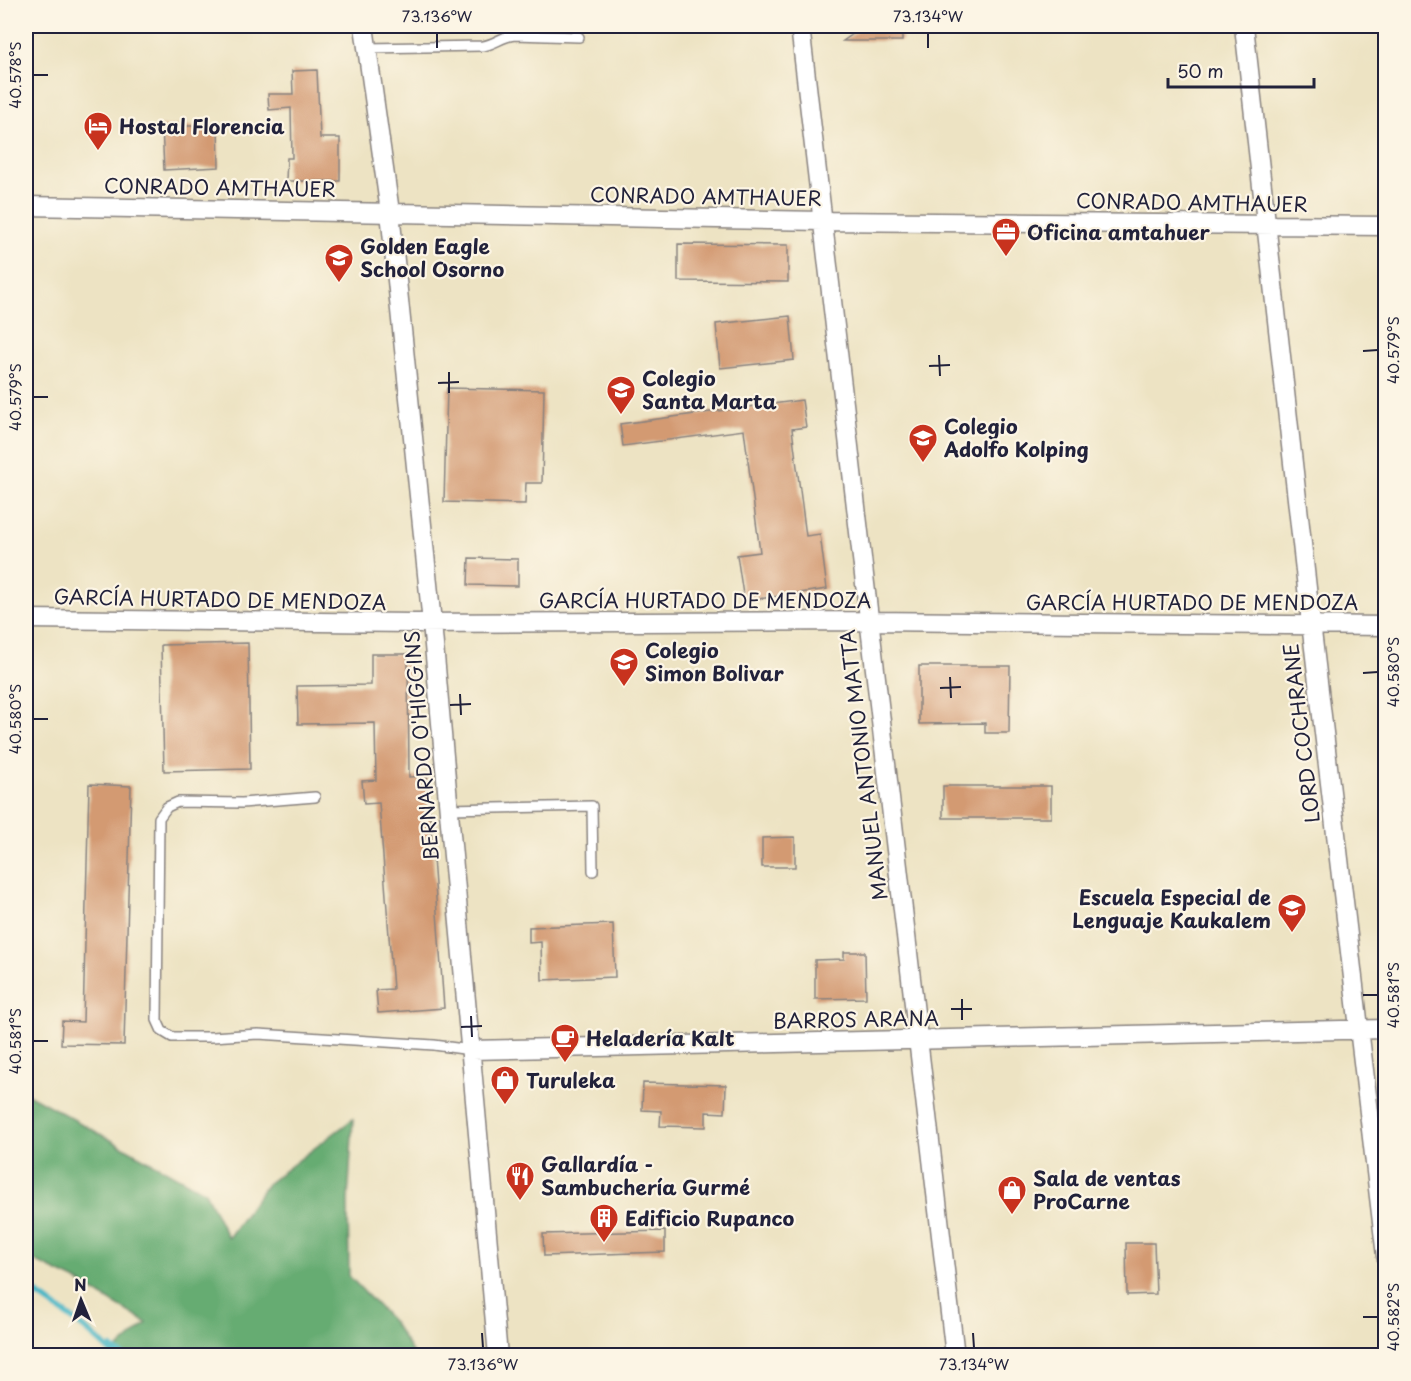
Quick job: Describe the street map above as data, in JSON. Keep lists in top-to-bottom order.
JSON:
{
  "streets": {
    "street": [
      "CONRADO AMTHAUER",
      "GARCÍA HURTADO DE MENDOZA",
      "LORD COCHRANE",
      "BERNARDO O'HIGGINS",
      "MANUEL ANTONIO MATTA",
      "BARROS ARANA"
    ]
  },
  "crossings": [
    ["CONRADO AMTHAUER", "LORD COCHRANE"],
    ["CONRADO AMTHAUER", "BERNARDO O'HIGGINS"],
    ["CONRADO AMTHAUER", "MANUEL ANTONIO MATTA"],
    ["GARCÍA HURTADO DE MENDOZA", "LORD COCHRANE"],
    ["GARCÍA HURTADO DE MENDOZA", "BERNARDO O'HIGGINS"],
    ["GARCÍA HURTADO DE MENDOZA", "MANUEL ANTONIO MATTA"],
    ["LORD COCHRANE", "BARROS ARANA"],
    ["BERNARDO O'HIGGINS", "BARROS ARANA"],
    ["MANUEL ANTONIO MATTA", "BARROS ARANA"]
  ],
  "places": {
    "hotel": ["Hostal Florencia"],
    "office": ["Oficina amtahuer"],
    "school or university": [
      "Golden Eagle School Osorno",
      "Colegio Santa Marta",
      "Colegio Adolfo Kolping",
      "Colegio Simon Bolivar",
      "Escuela Especial de Lenguaje Kaukalem"
    ],
    "cafe": ["Heladería Kalt"],
    "shop": ["Turuleka", "Sala de ventas ProCarne"],
    "restaurant": ["Gallardía - Sambuchería Gurmé"],
    "building": ["Edificio Rupanco"]
  },
  "scale_bar": "50 m",
  "north": "top",
  "coordinates": [
    "73.136°W",
    "73.134°W",
    "40.578°S",
    "40.579°S",
    "40.580°S",
    "40.581°S",
    "40.582°S"
  ]
}
